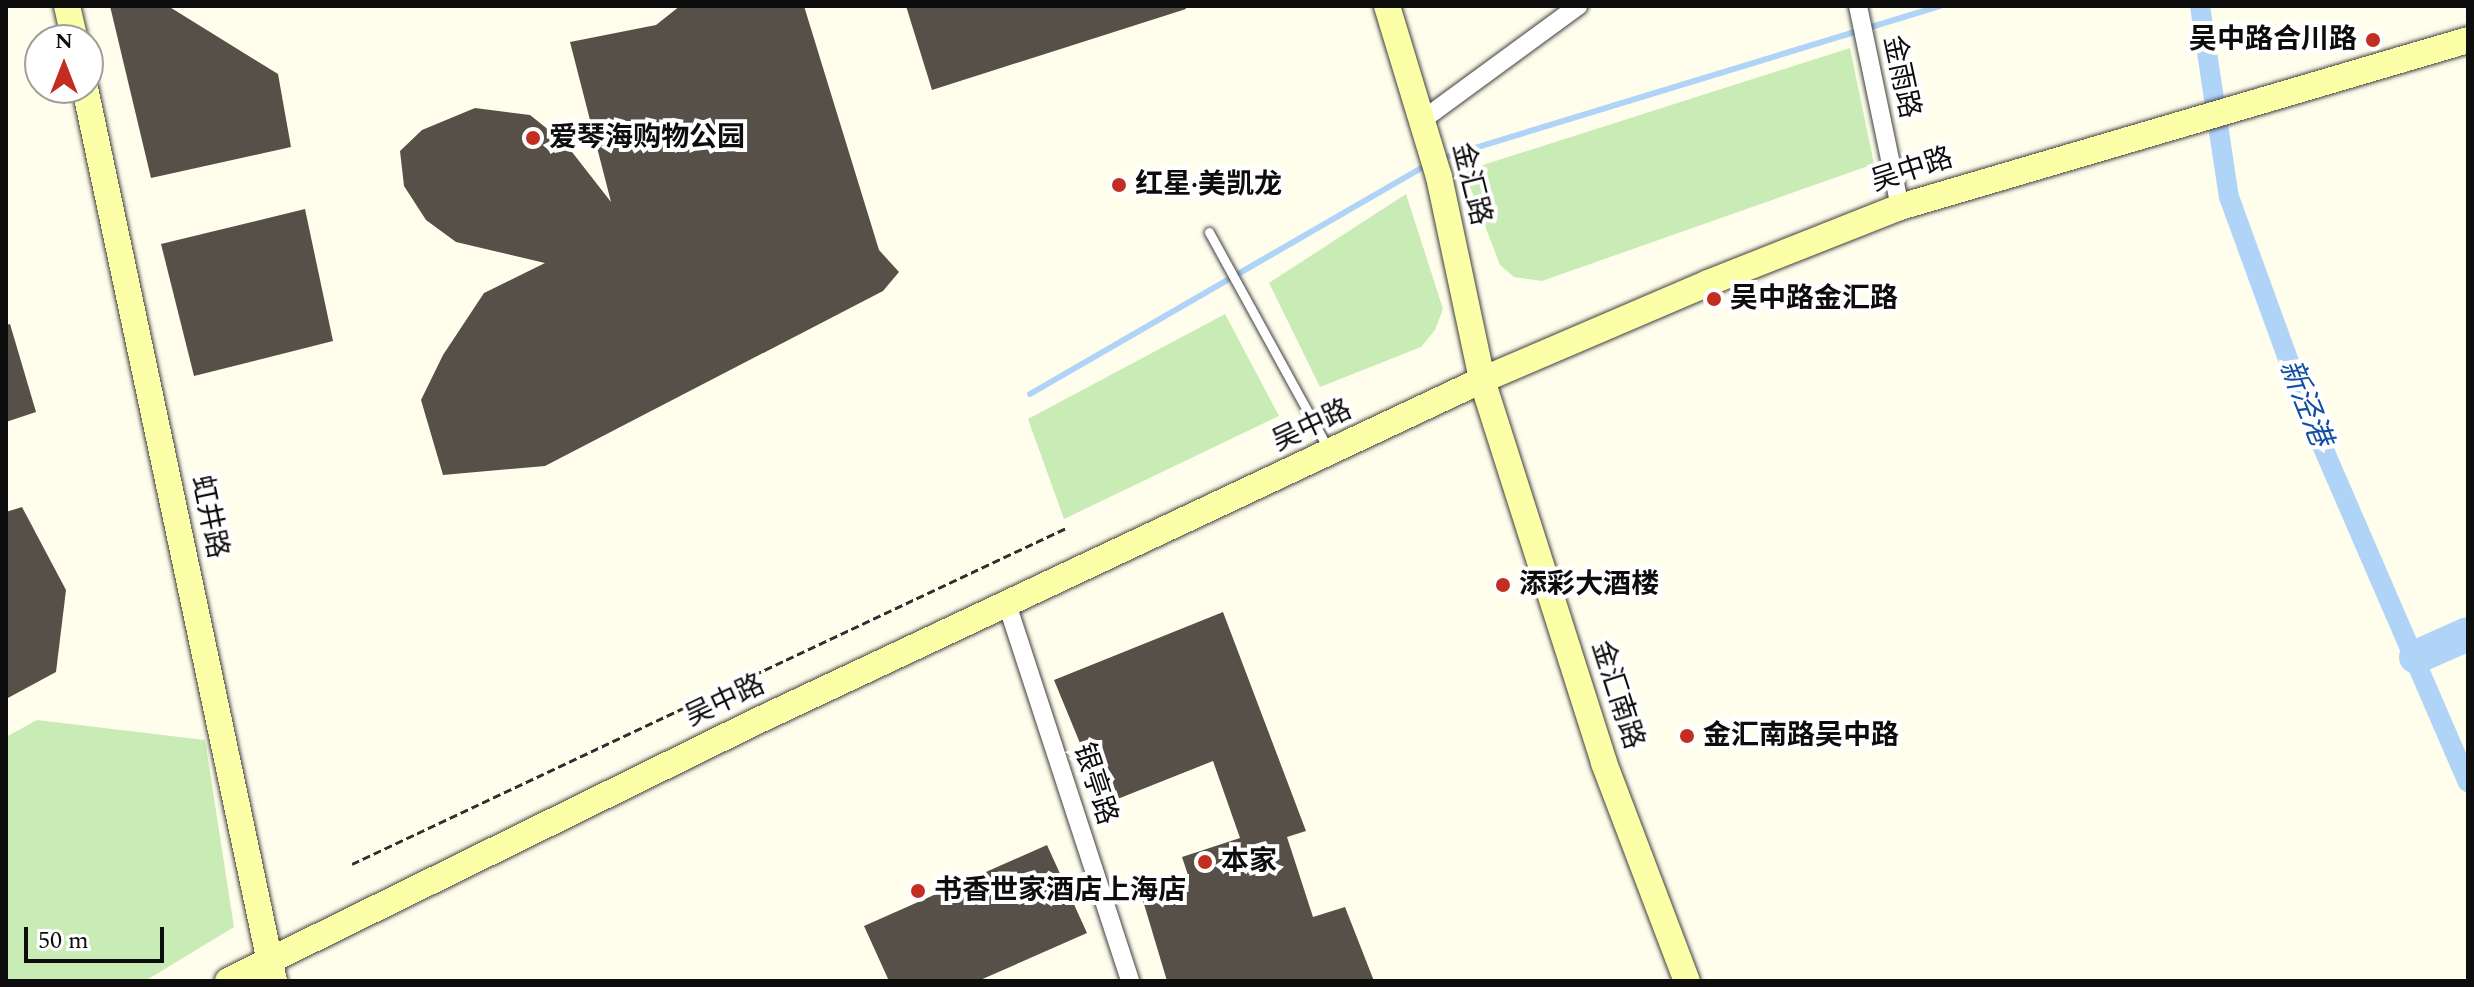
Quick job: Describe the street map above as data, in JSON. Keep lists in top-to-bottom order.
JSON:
{
  "streets": {
    "main road": [
      "吴中路",
      "金汇路",
      "虹井路",
      "金汇南路"
    ],
    "street": ["金雨路", "银亭路"]
  },
  "crossings": [
    ["金雨路", "吴中路"],
    ["吴中路", "金汇路"],
    ["吴中路", "虹井路"],
    ["吴中路", "金汇南路"],
    ["吴中路", "银亭路"],
    ["金汇路", "金汇南路"]
  ],
  "water": ["新泾港"],
  "places": [
    "吴中路合川路",
    "爱琴海购物公园",
    "红星·美凯龙",
    "吴中路金汇路",
    "添彩大酒楼",
    "金汇南路吴中路",
    "本家",
    "书香世家酒店上海店"
  ],
  "scale_bar": "50 m",
  "north": "top"
}
